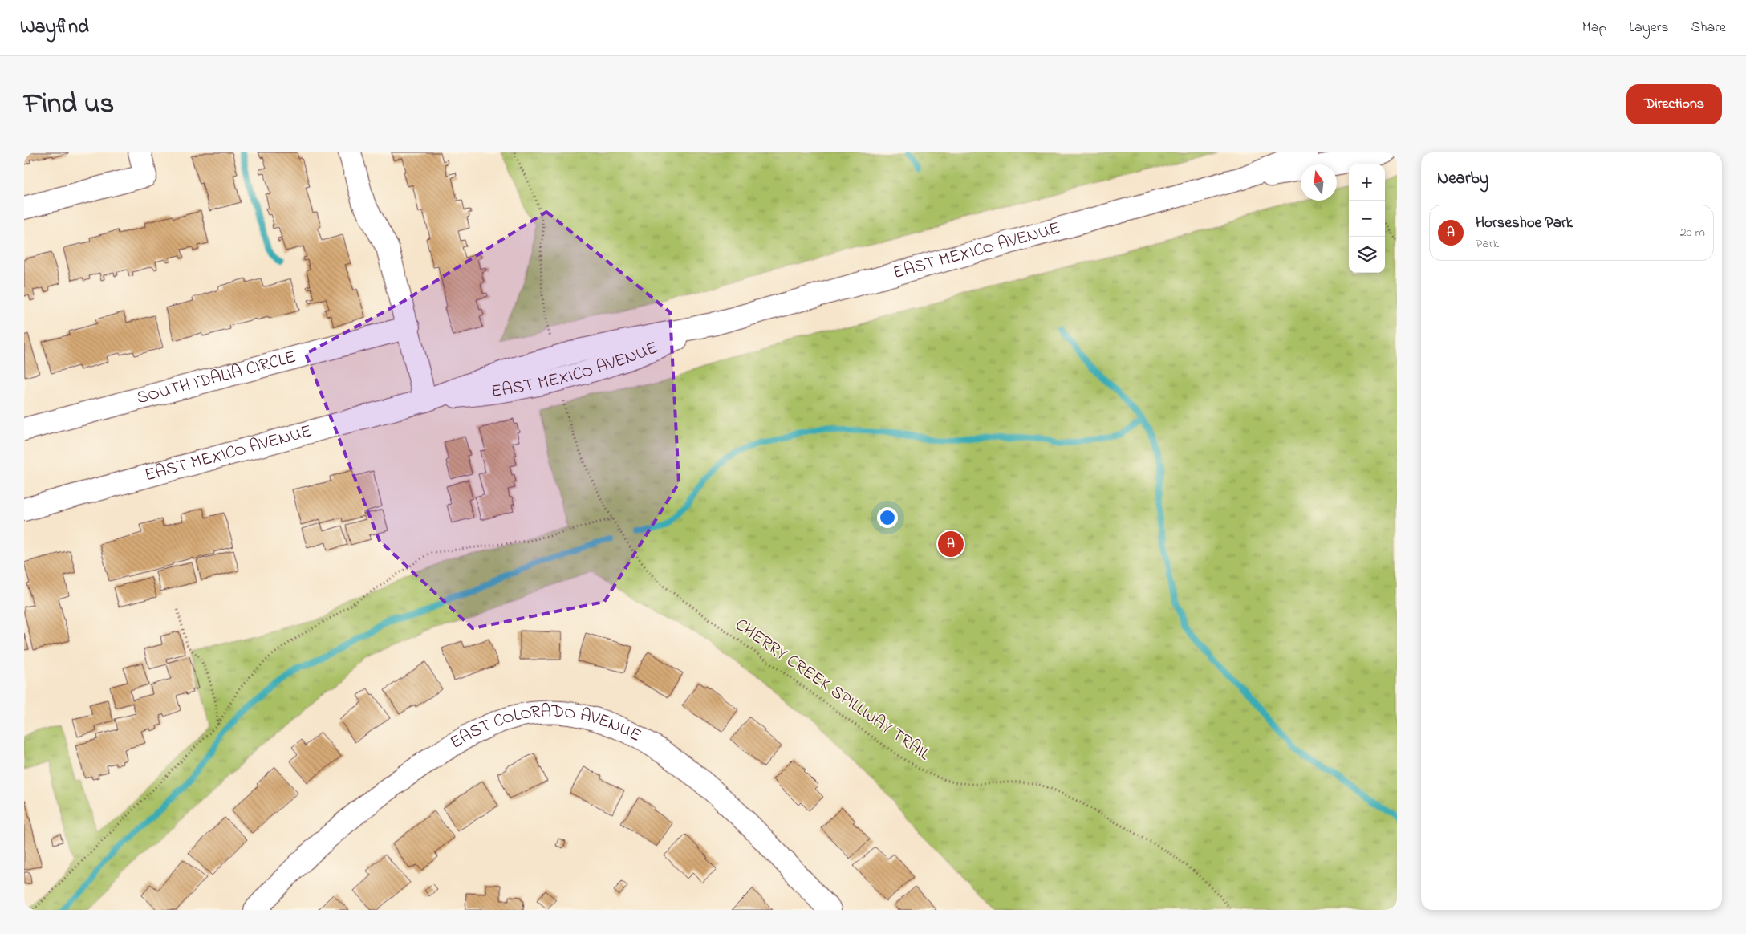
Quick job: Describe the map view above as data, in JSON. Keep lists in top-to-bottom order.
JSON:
{
  "streets": {
    "street": ["EAST MEXICO AVENUE", "SOUTH IDALIA CIRCLE", "EAST COLORADO AVENUE"],
    "path": ["CHERRY CREEK SPILLWAY TRAIL"]
  },
  "north": "top",
  "page": {
    "header": "Wayfind",
    "nav": ["Map", "Layers", "Share"],
    "title": "Find us",
    "buttons": "Directions",
    "heading": "Nearby",
    "map_buttons": ["+", "−"],
    "list": [
      {
        "mark": "A",
        "name": "Horseshoe Park",
        "note": "Park",
        "value": "20 m"
      }
    ],
    "pins": "A"
  }
}
